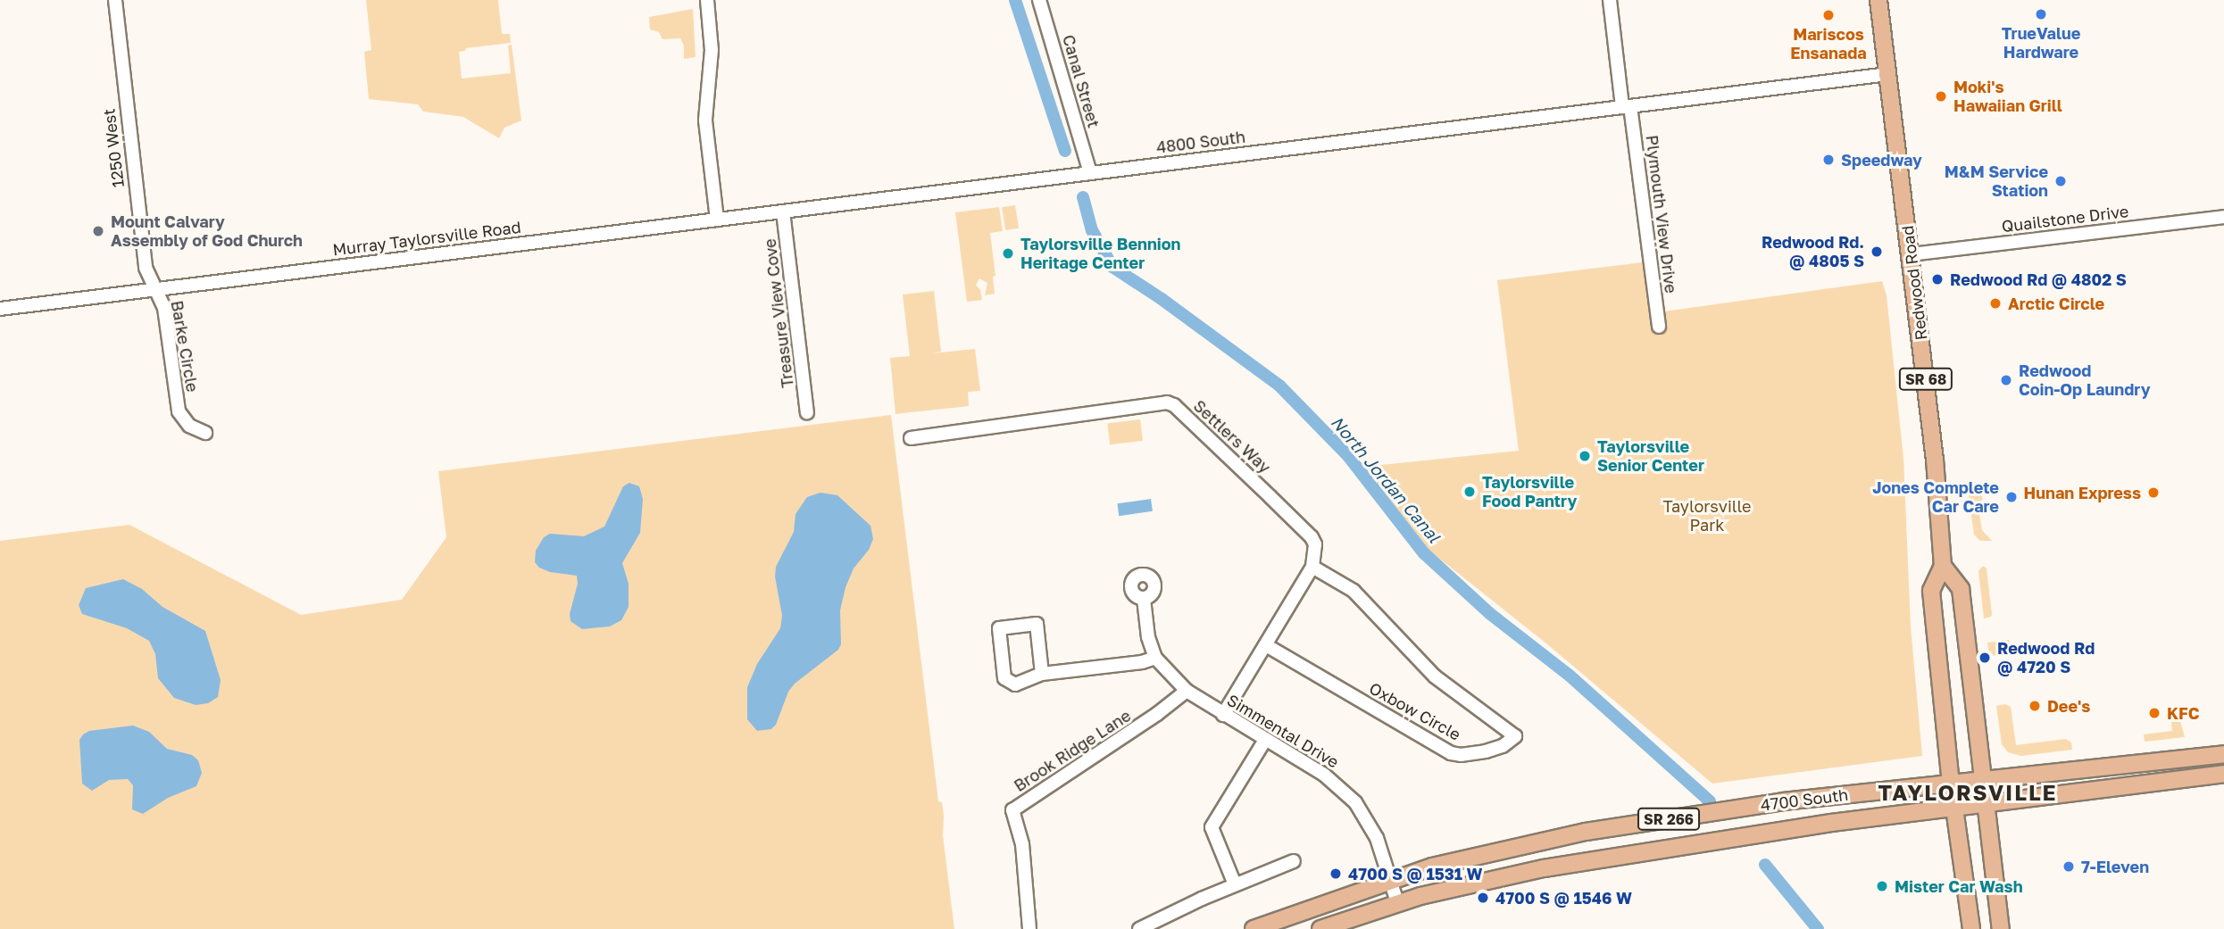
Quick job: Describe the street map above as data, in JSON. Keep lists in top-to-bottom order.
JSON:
{
  "streets": {
    "main road": [
      "Redwood Road",
      "SR 68",
      "4700 South",
      "SR 266"
    ],
    "street": [
      "Canal Street",
      "4800 South",
      "1250 West",
      "Plymouth View Drive",
      "Quailstone Drive",
      "Murray Taylorsville Road",
      "Treasure View Cove",
      "Barke Circle",
      "Settlers Way",
      "Oxbow Circle",
      "Simmental Drive",
      "Brook Ridge Lane"
    ]
  },
  "crossings": [
    ["Canal Street", "4800 South"],
    ["4800 South", "Plymouth View Drive"],
    ["4800 South", "Murray Taylorsville Road"],
    ["4800 South", "Treasure View Cove"],
    ["1250 West", "Murray Taylorsville Road"],
    ["1250 West", "Barke Circle"],
    ["Quailstone Drive", "Redwood Road"],
    ["Murray Taylorsville Road", "Treasure View Cove"],
    ["Murray Taylorsville Road", "Barke Circle"],
    ["Redwood Road", "4700 South"],
    ["Settlers Way", "Oxbow Circle"],
    ["Simmental Drive", "Brook Ridge Lane"],
    ["Simmental Drive", "4700 South"],
    ["Simmental Drive", "SR 266"],
    ["4700 South", "SR 266"]
  ],
  "districts": ["TAYLORSVILLE"],
  "water": ["North Jordan Canal"],
  "parks": ["Taylorsville Park"],
  "places": [
    "TrueValue Hardware",
    "Mariscos Ensanada",
    "Moki's Hawaiian Grill",
    "Speedway",
    "M&M Service Station",
    "Mount Calvary Assembly of God Church",
    "Redwood Rd. @ 4805 S",
    "Taylorsville Bennion Heritage Center",
    "Redwood Rd @ 4802 S",
    "Arctic Circle",
    "Redwood Coin-Op Laundry",
    "Taylorsville Senior Center",
    "Taylorsville Food Pantry",
    "Hunan Express",
    "Jones Complete Car Care",
    "Redwood Rd @ 4720 S",
    "Dee's",
    "KFC",
    "7-Eleven",
    "4700 S @ 1531 W",
    "Mister Car Wash",
    "4700 S @ 1546 W"
  ]
}
